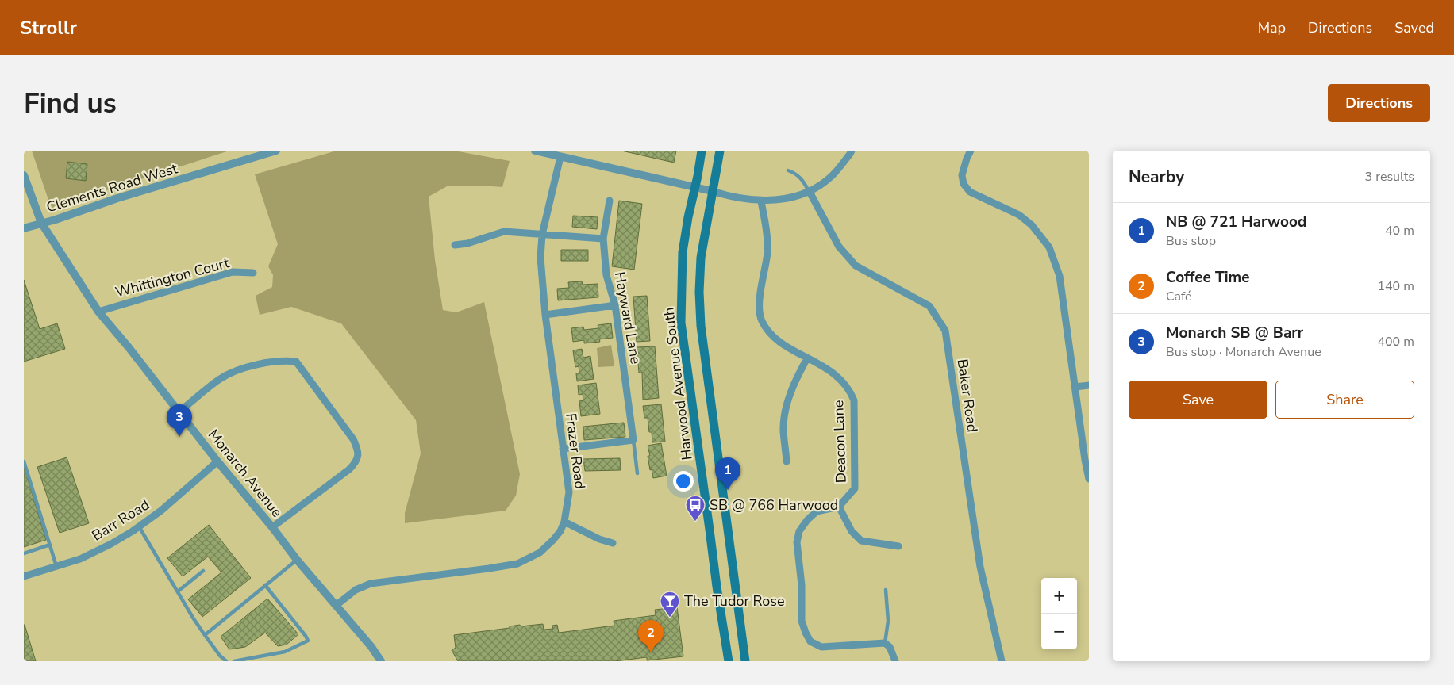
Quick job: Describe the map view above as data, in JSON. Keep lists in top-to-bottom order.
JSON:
{
  "streets": {
    "main road": ["Harwood Avenue South"],
    "street": [
      "Clements Road West",
      "Whittington Court",
      "Hayward Lane",
      "Baker Road",
      "Deacon Lane",
      "Frazer Road",
      "Monarch Avenue",
      "Barr Road"
    ]
  },
  "crossings": [
    ["Clements Road West", "Monarch Avenue"],
    ["Whittington Court", "Monarch Avenue"],
    ["Frazer Road", "Monarch Avenue"],
    ["Monarch Avenue", "Barr Road"]
  ],
  "places": {
    "bus stop": ["SB @ 766 Harwood"],
    "bar": ["The Tudor Rose"]
  },
  "page": {
    "header": "Strollr",
    "nav": ["Map", "Directions", "Saved"],
    "buttons": [
      "Directions",
      ["Save", "Share"]
    ],
    "title": "Find us",
    "heading": ["Nearby", "3 results"],
    "list": [
      {
        "mark": "1",
        "name": "NB @ 721 Harwood",
        "note": "Bus stop",
        "value": "40 m"
      },
      {
        "mark": "2",
        "name": "Coffee Time",
        "note": "Café",
        "value": "140 m"
      },
      {
        "mark": "3",
        "name": "Monarch SB @ Barr",
        "note": "Bus stop · Monarch Avenue",
        "value": "400 m"
      }
    ],
    "pins": ["3", "1", "2"],
    "map_buttons": ["+", "−"]
  }
}
